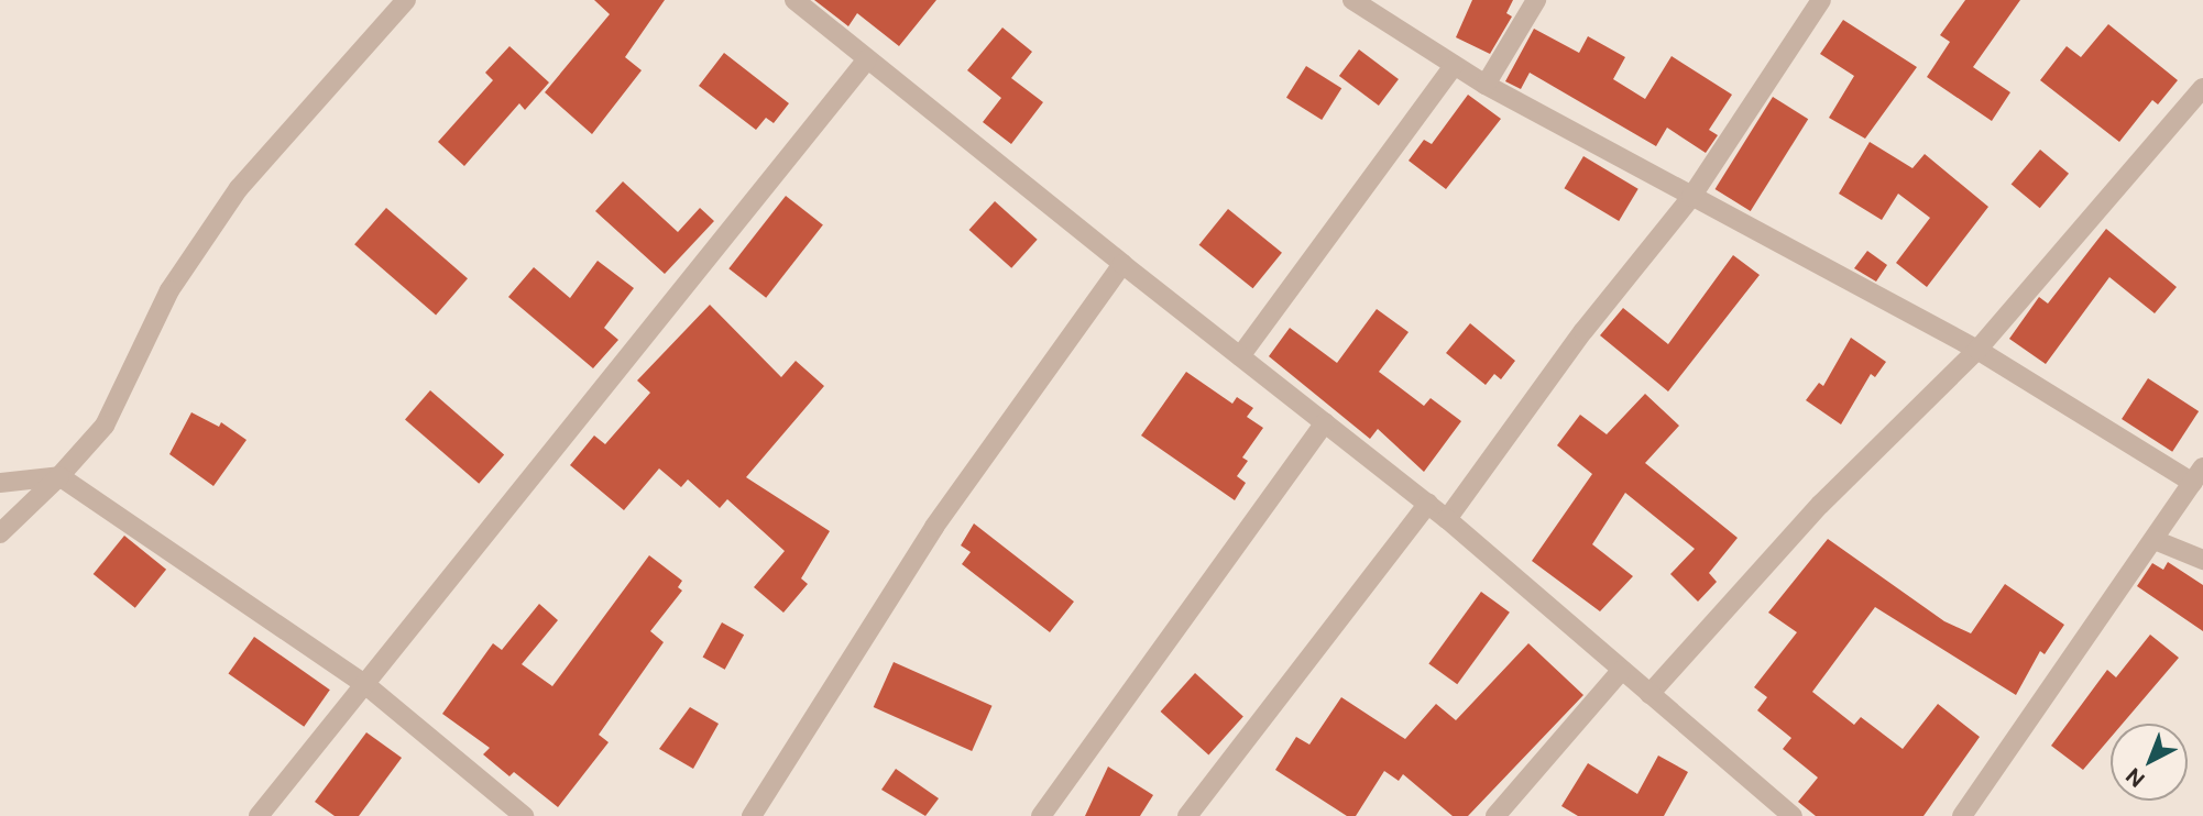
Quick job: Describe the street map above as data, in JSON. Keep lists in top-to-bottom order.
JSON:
{
  "north": "bottom left"
}
